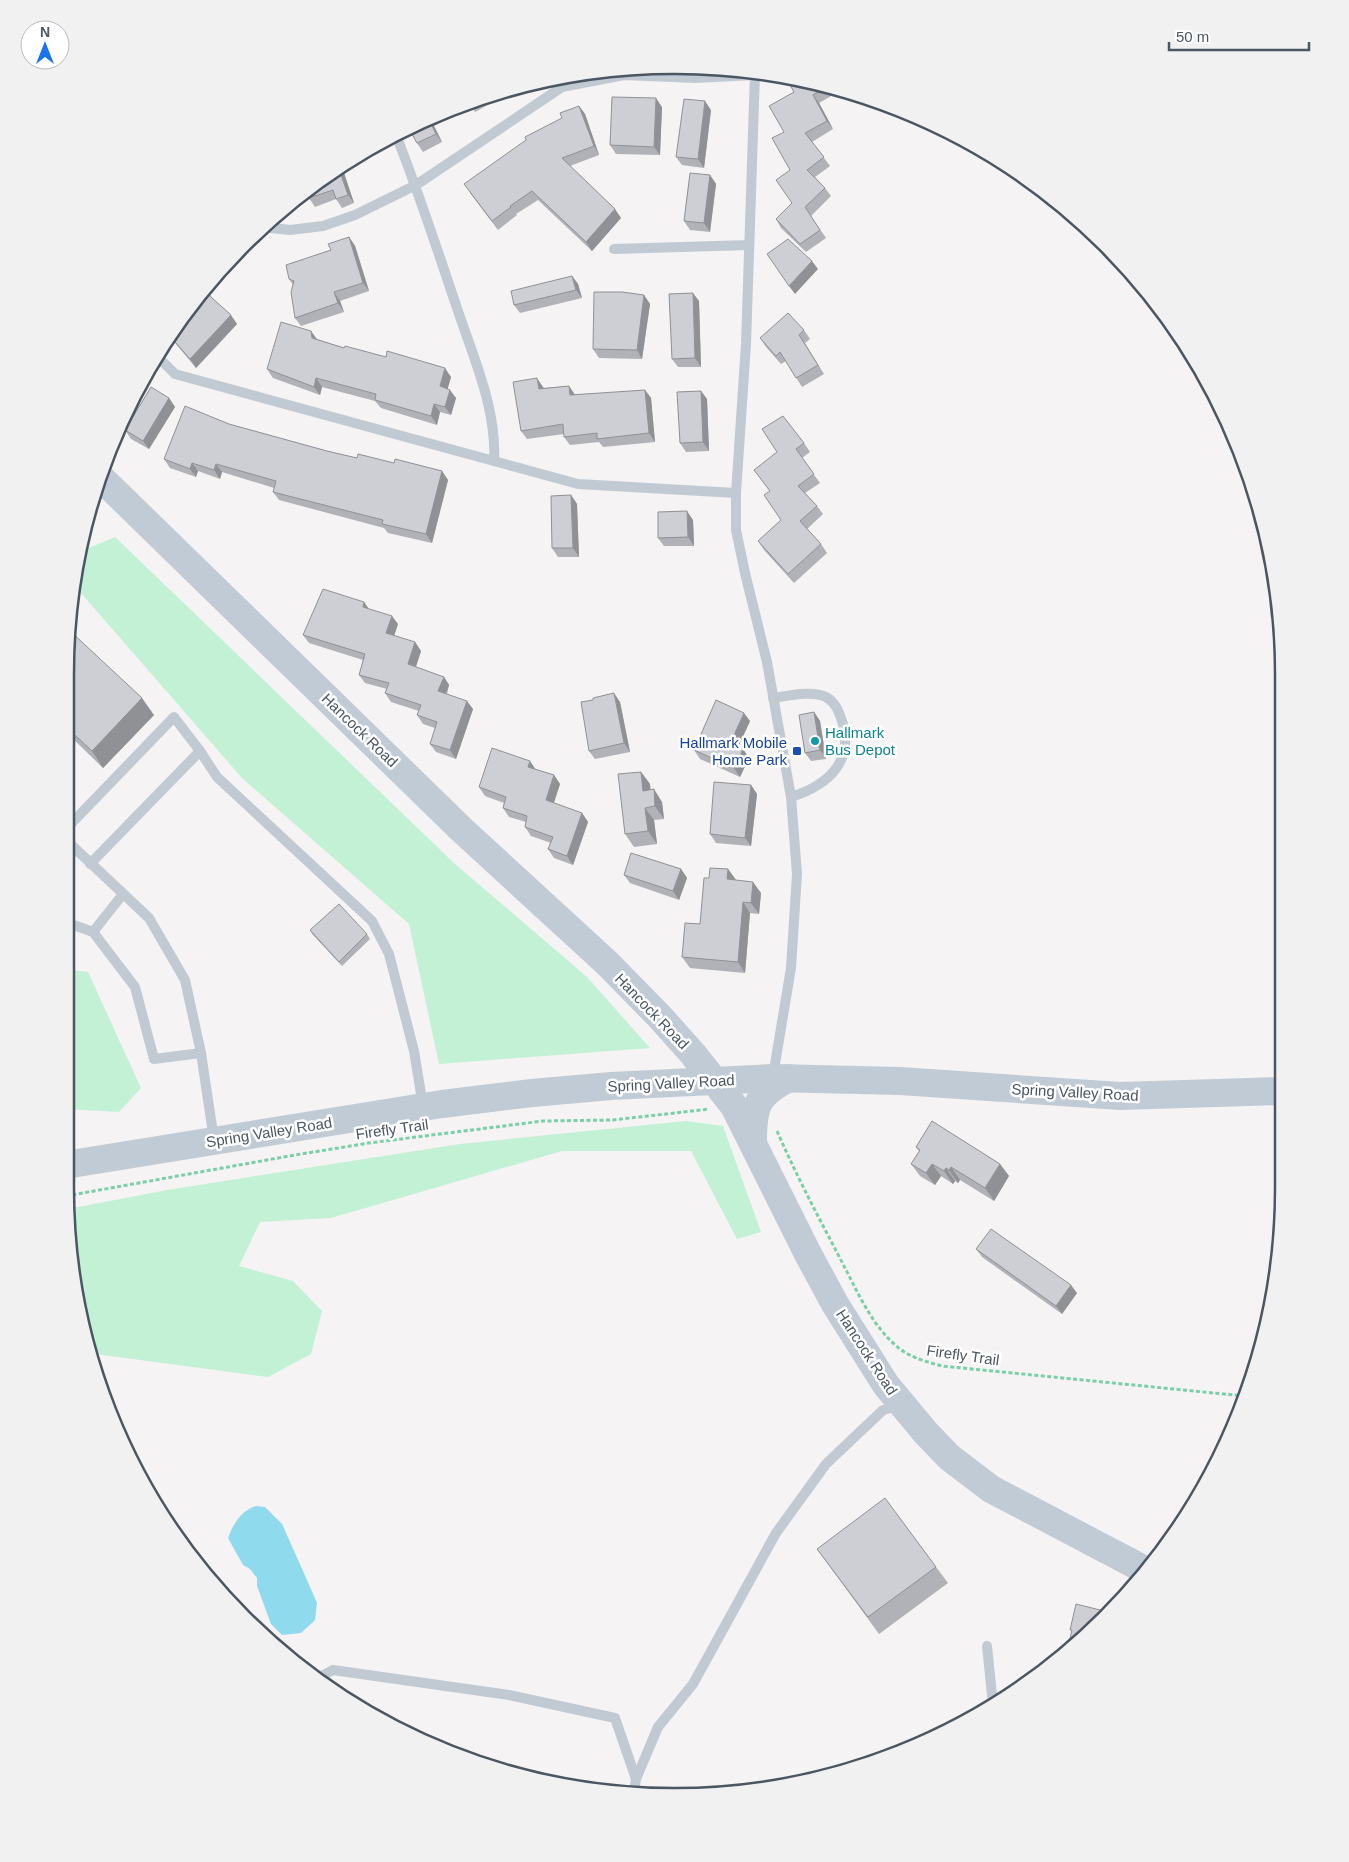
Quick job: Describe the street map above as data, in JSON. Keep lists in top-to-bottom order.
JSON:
{
  "streets": {
    "street": ["Hancock Road", "Spring Valley Road"],
    "path": ["Firefly Trail"]
  },
  "crossings": [
    ["Hancock Road", "Spring Valley Road"],
    ["Hancock Road", "Firefly Trail"]
  ],
  "places": {
    "other": ["Hallmark Bus Depot"],
    "transit": ["Hallmark Mobile Home Park"]
  },
  "scale_bar": "50 m",
  "north": "top"
}
